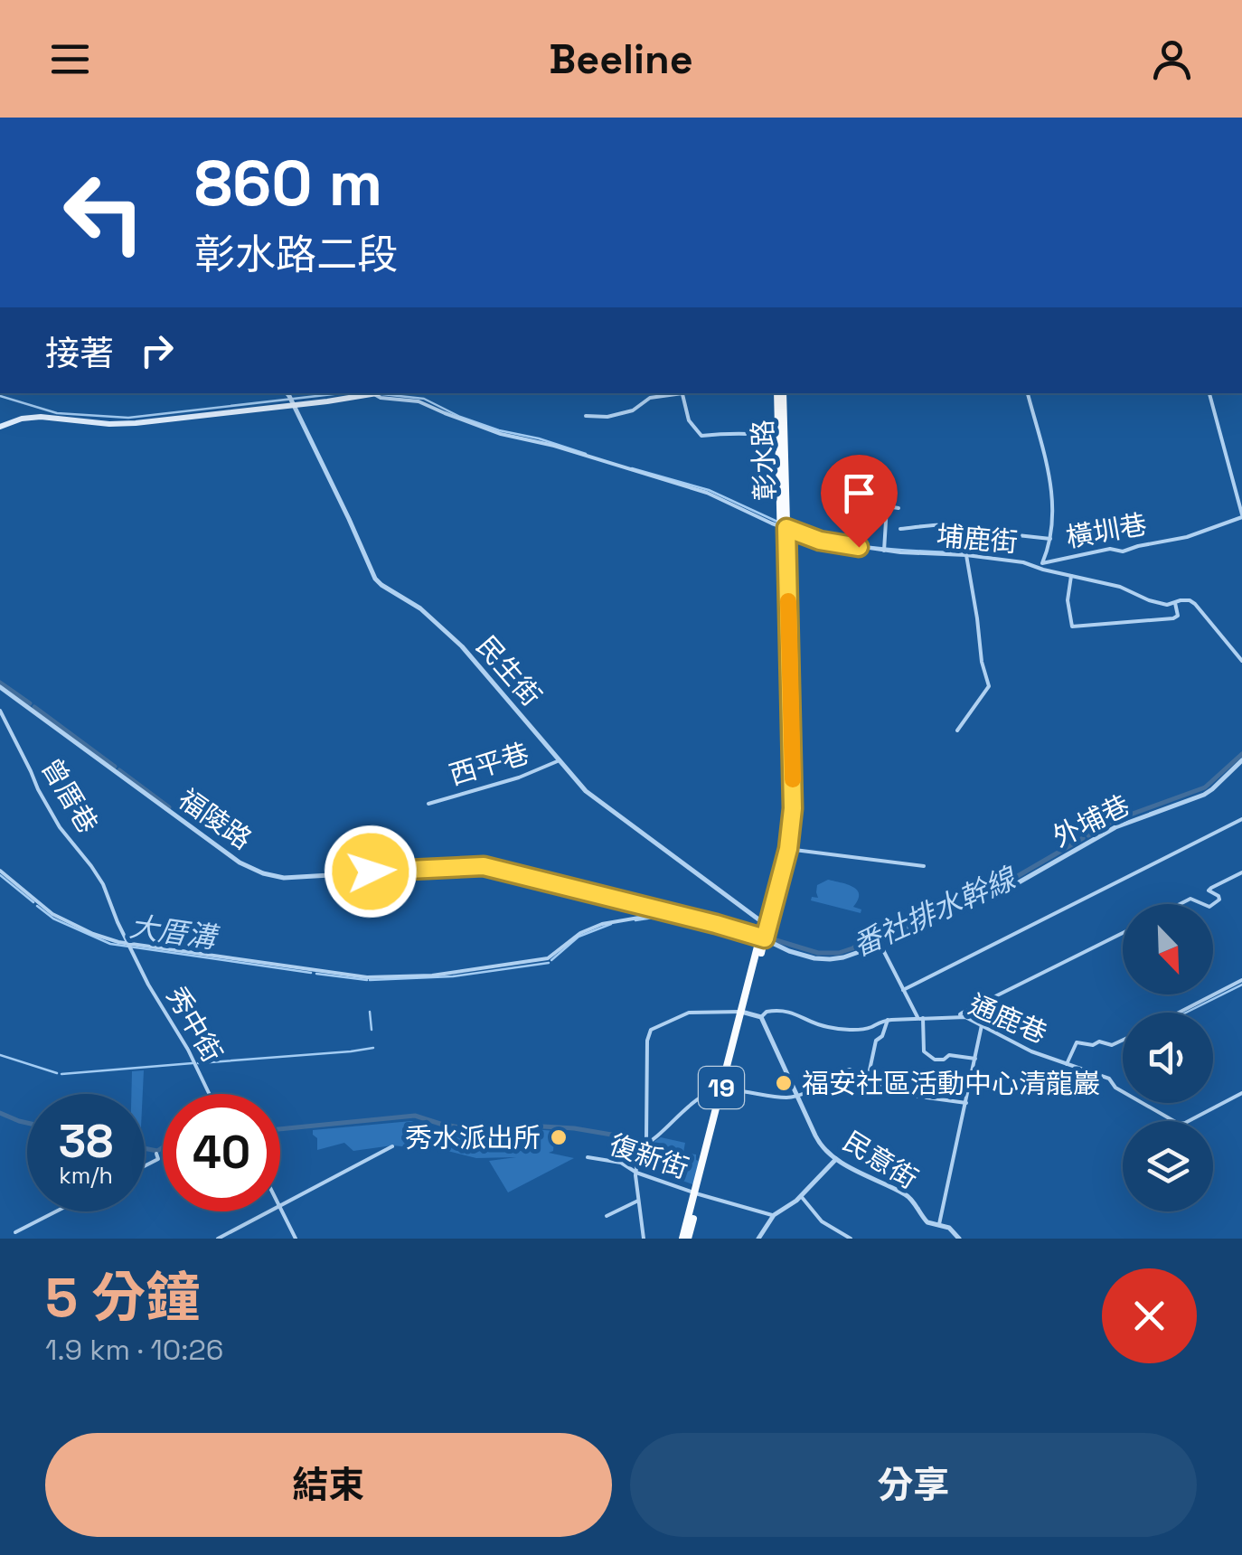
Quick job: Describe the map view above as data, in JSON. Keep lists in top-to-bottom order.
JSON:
{
  "streets": {
    "main road": ["彰水路", "19"],
    "street": [
      "橫圳巷",
      "埔鹿街",
      "民生街",
      "西平巷",
      "曾厝巷",
      "福陵路",
      "外埔巷",
      "通鹿巷",
      "秀中街",
      "復新街",
      "民意街"
    ]
  },
  "crossings": [
    ["彰水路", "埔鹿街"],
    ["彰水路", "19"],
    ["埔鹿街", "19"],
    ["民生街", "西平巷"],
    ["民生街", "福陵路"],
    ["民生街", "外埔巷"],
    ["民生街", "19"],
    ["曾厝巷", "秀中街"],
    ["福陵路", "外埔巷"],
    ["福陵路", "19"],
    ["外埔巷", "19"],
    ["通鹿巷", "民意街"],
    ["19", "復新街"]
  ],
  "water": ["番社排水幹線", "大厝溝"],
  "places": ["福安社區活動中心清龍巖", "秀水派出所"],
  "north": "bottom right",
  "page": {
    "header": "Beeline",
    "turn": ["860 m", "彰水路二段"],
    "then": "接著",
    "speed": "38 km/h",
    "limit": "40",
    "heading": ["5 分鐘", "1.9 km · 10:26"],
    "buttons": ["結束", "分享"]
  }
}
